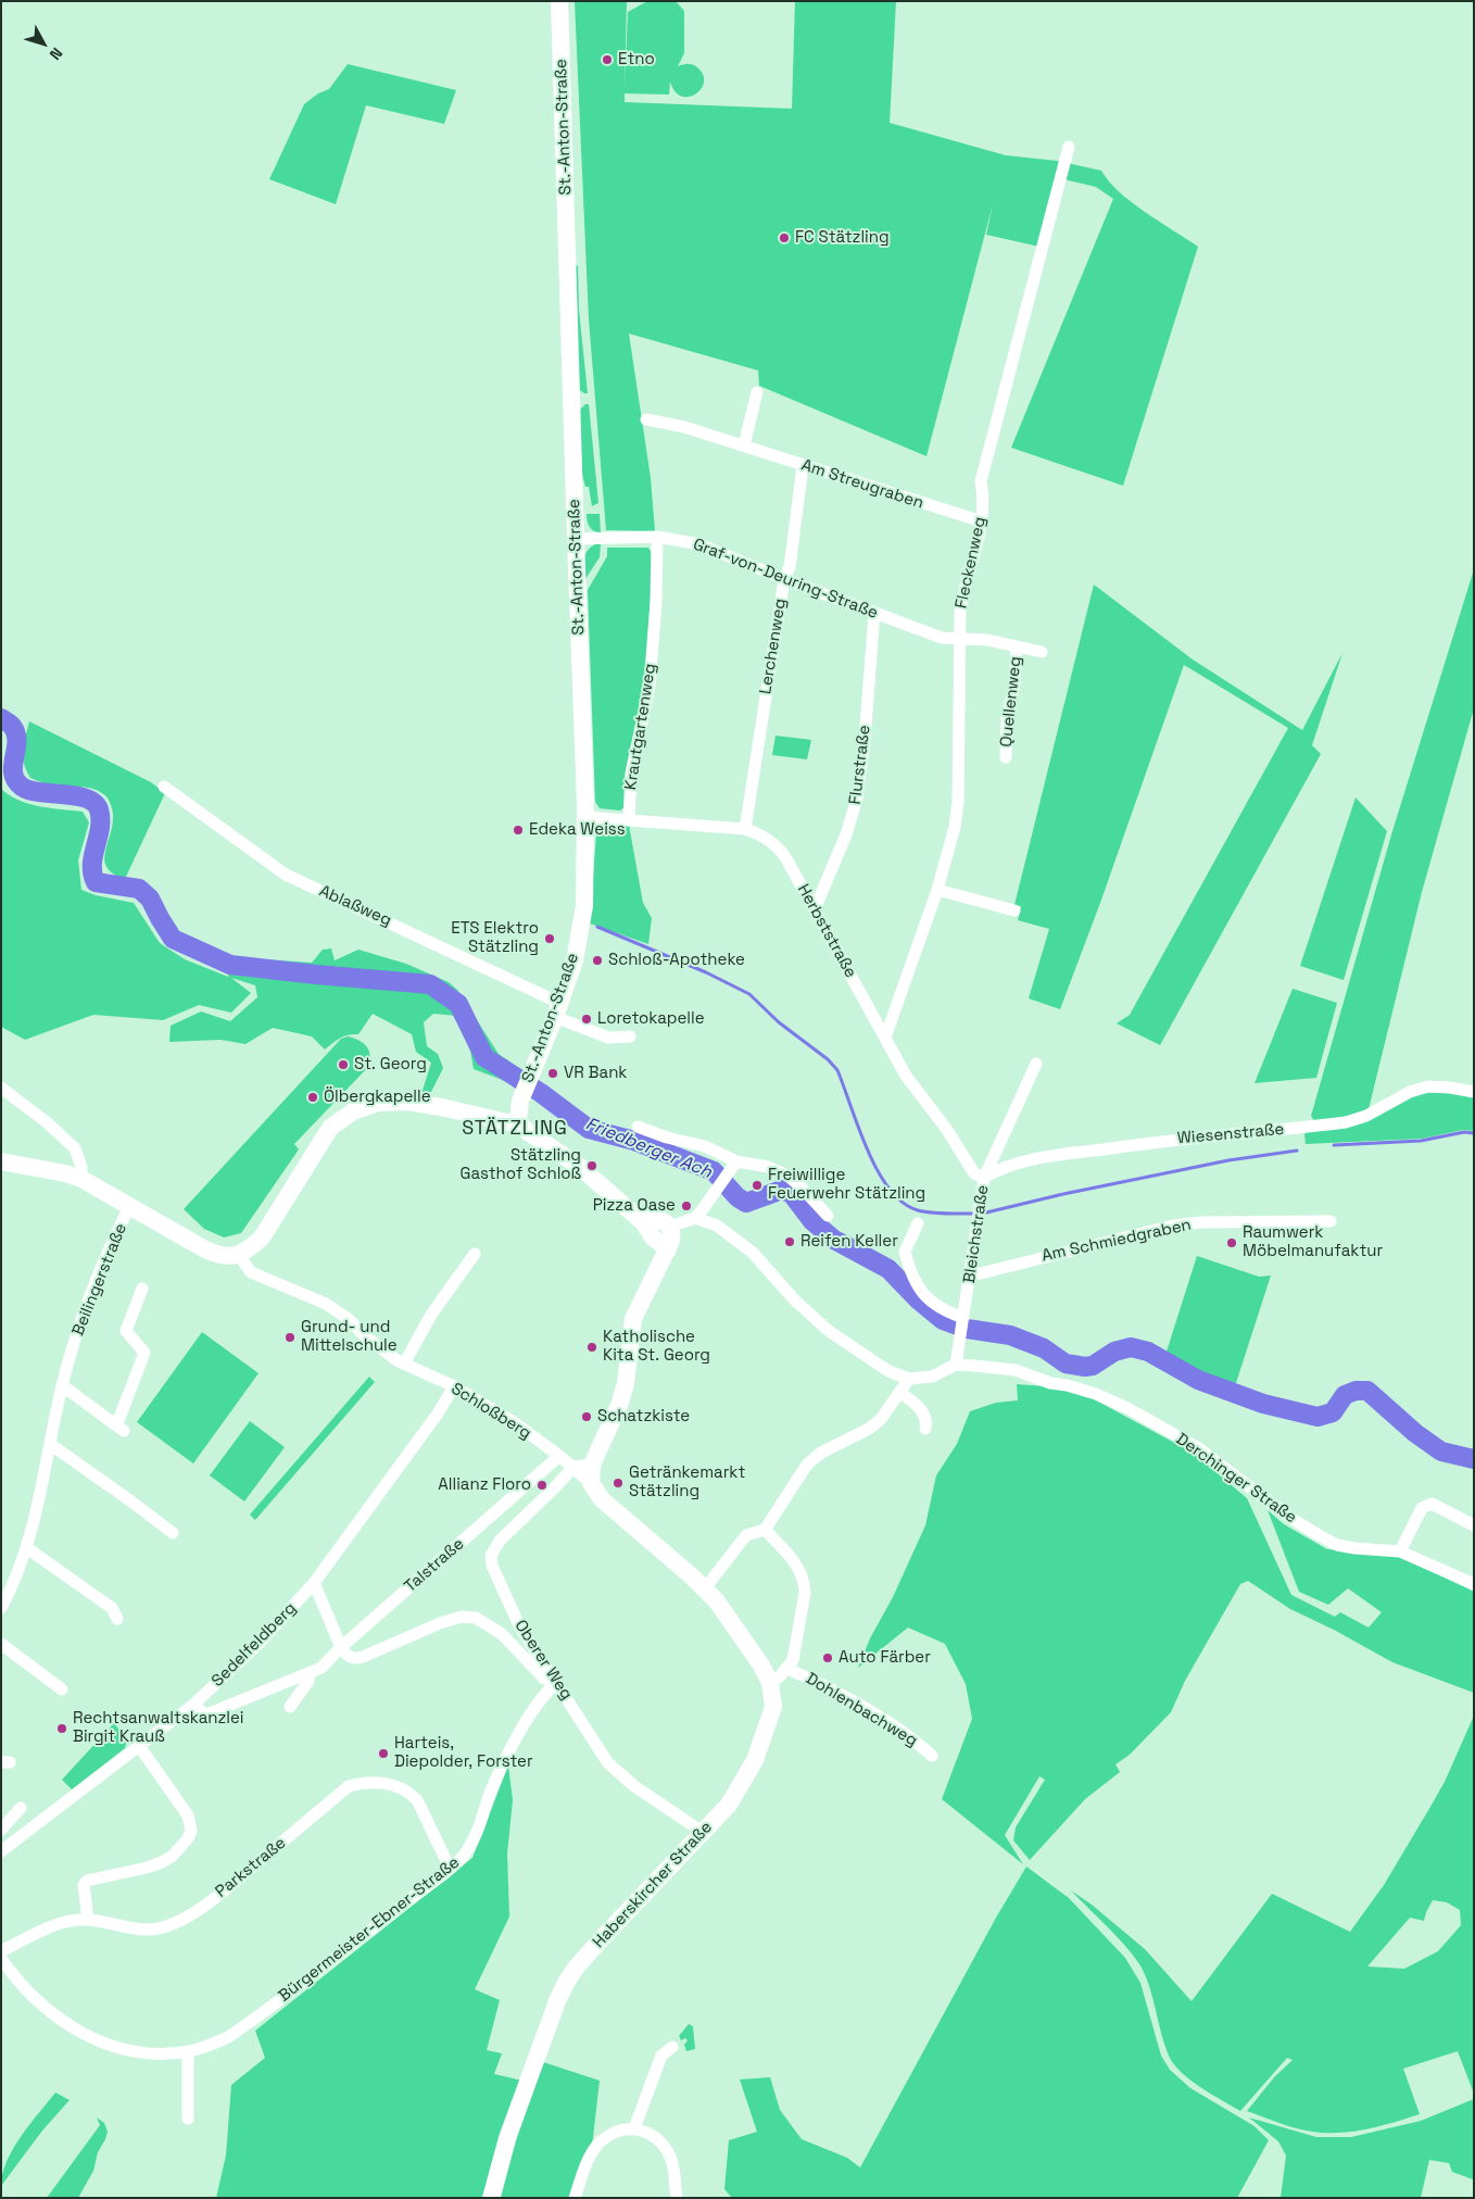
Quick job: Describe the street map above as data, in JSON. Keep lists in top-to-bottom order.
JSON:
{
  "streets": {
    "street": [
      "St.-Anton-Straße",
      "Am Streugraben",
      "Fleckenweg",
      "Graf-von-Deuring-Straße",
      "Lerchenweg",
      "Quellenweg",
      "Krautgartenweg",
      "Flurstraße",
      "Ablaßweg",
      "Herbststraße",
      "Wiesenstraße",
      "Bleichstraße",
      "Am Schmiedgraben",
      "Beilingerstraße",
      "Schloßberg",
      "Derchinger Straße",
      "Talstraße",
      "Sedelfeldberg",
      "Oberer Weg",
      "Dohlenbachweg",
      "Parkstraße",
      "Haberskircher Straße",
      "Bürgermeister-Ebner-Straße"
    ]
  },
  "crossings": [
    ["St.-Anton-Straße", "Graf-von-Deuring-Straße"],
    ["St.-Anton-Straße", "Ablaßweg"],
    ["St.-Anton-Straße", "Herbststraße"],
    ["Am Streugraben", "Fleckenweg"],
    ["Am Streugraben", "Lerchenweg"],
    ["Fleckenweg", "Graf-von-Deuring-Straße"],
    ["Fleckenweg", "Quellenweg"],
    ["Fleckenweg", "Herbststraße"],
    ["Graf-von-Deuring-Straße", "Lerchenweg"],
    ["Graf-von-Deuring-Straße", "Quellenweg"],
    ["Graf-von-Deuring-Straße", "Krautgartenweg"],
    ["Graf-von-Deuring-Straße", "Flurstraße"],
    ["Lerchenweg", "Herbststraße"],
    ["Krautgartenweg", "Herbststraße"],
    ["Flurstraße", "Herbststraße"],
    ["Herbststraße", "Wiesenstraße"],
    ["Herbststraße", "Bleichstraße"],
    ["Wiesenstraße", "Bleichstraße"],
    ["Bleichstraße", "Am Schmiedgraben"],
    ["Bleichstraße", "Derchinger Straße"],
    ["Schloßberg", "Talstraße"],
    ["Schloßberg", "Sedelfeldberg"],
    ["Schloßberg", "Oberer Weg"],
    ["Schloßberg", "Haberskircher Straße"],
    ["Talstraße", "Sedelfeldberg"],
    ["Oberer Weg", "Haberskircher Straße"],
    ["Oberer Weg", "Bürgermeister-Ebner-Straße"],
    ["Parkstraße", "Bürgermeister-Ebner-Straße"]
  ],
  "districts": ["STÄTZLING"],
  "water": ["Friedberger Ach"],
  "places": [
    "Etno",
    "FC Stätzling",
    "Edeka Weiss",
    "ETS Elektro Stätzling",
    "Schloß-Apotheke",
    "Loretokapelle",
    "St. Georg",
    "VR Bank",
    "Ölbergkapelle",
    "Stätzling Gasthof Schloß",
    "Freiwillige Feuerwehr Stätzling",
    "Pizza Oase",
    "Reifen Keller",
    "Raumwerk Möbelmanufaktur",
    "Grund- und Mittelschule",
    "Katholische Kita St. Georg",
    "Schatzkiste",
    "Getränkemarkt Stätzling",
    "Allianz Floro",
    "Auto Färber",
    "Rechtsanwaltskanzlei Birgit Krauß",
    "Harteis, Diepolder, Forster"
  ],
  "north": "bottom right"
}
